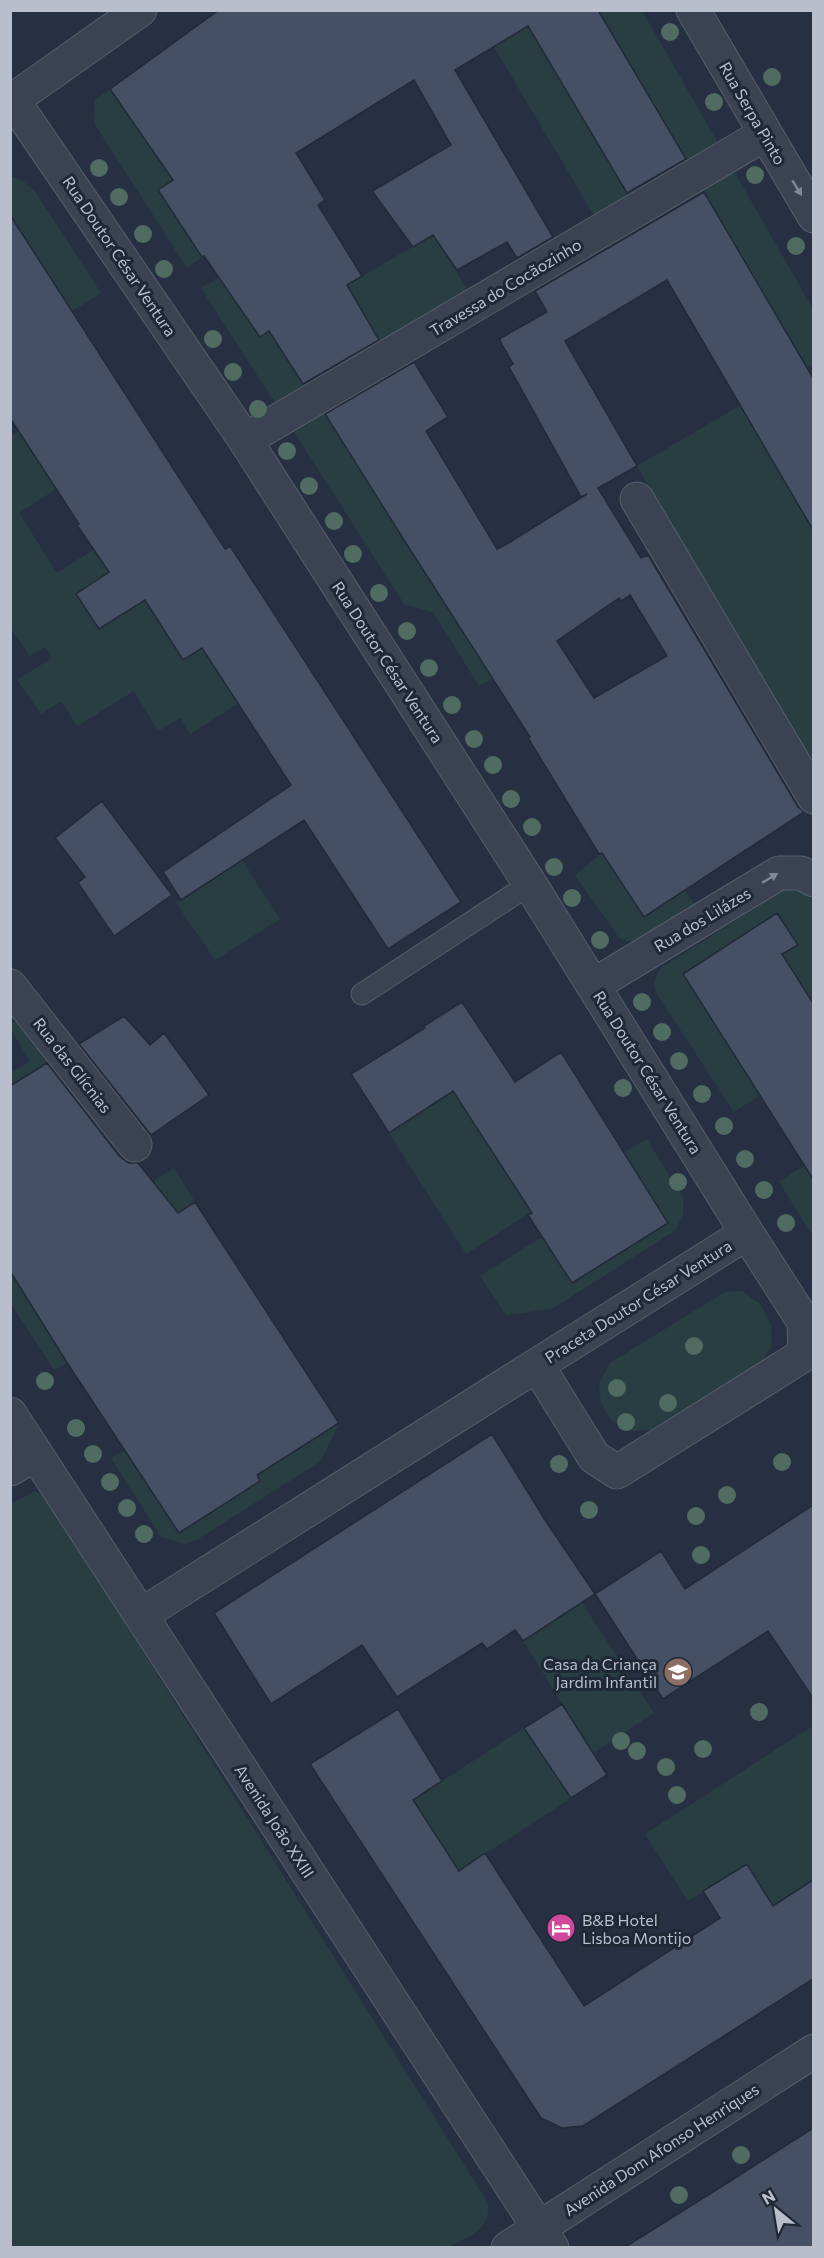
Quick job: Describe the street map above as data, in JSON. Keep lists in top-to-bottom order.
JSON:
{
  "streets": {
    "street": [
      "Rua Serpa Pinto",
      "Rua Doutor César Ventura",
      "Travessa do Cocãozinho",
      "Rua dos Lilázes",
      "Rua das Glícnias",
      "Praceta Doutor César Ventura",
      "Avenida João XXIII",
      "Avenida Dom Afonso Henriques"
    ]
  },
  "crossings": [
    ["Rua Serpa Pinto", "Travessa do Cocãozinho"],
    ["Rua Doutor César Ventura", "Travessa do Cocãozinho"],
    ["Rua Doutor César Ventura", "Rua dos Lilázes"],
    ["Rua Doutor César Ventura", "Praceta Doutor César Ventura"],
    ["Praceta Doutor César Ventura", "Avenida João XXIII"],
    ["Avenida João XXIII", "Avenida Dom Afonso Henriques"]
  ],
  "one_way": ["Rua Serpa Pinto", "Rua dos Lilázes"],
  "places": {
    "school or university": ["Casa da Criança Jardim Infantil"],
    "hotel": ["B&B Hotel Lisboa Montijo"]
  },
  "north": "top left"
}
